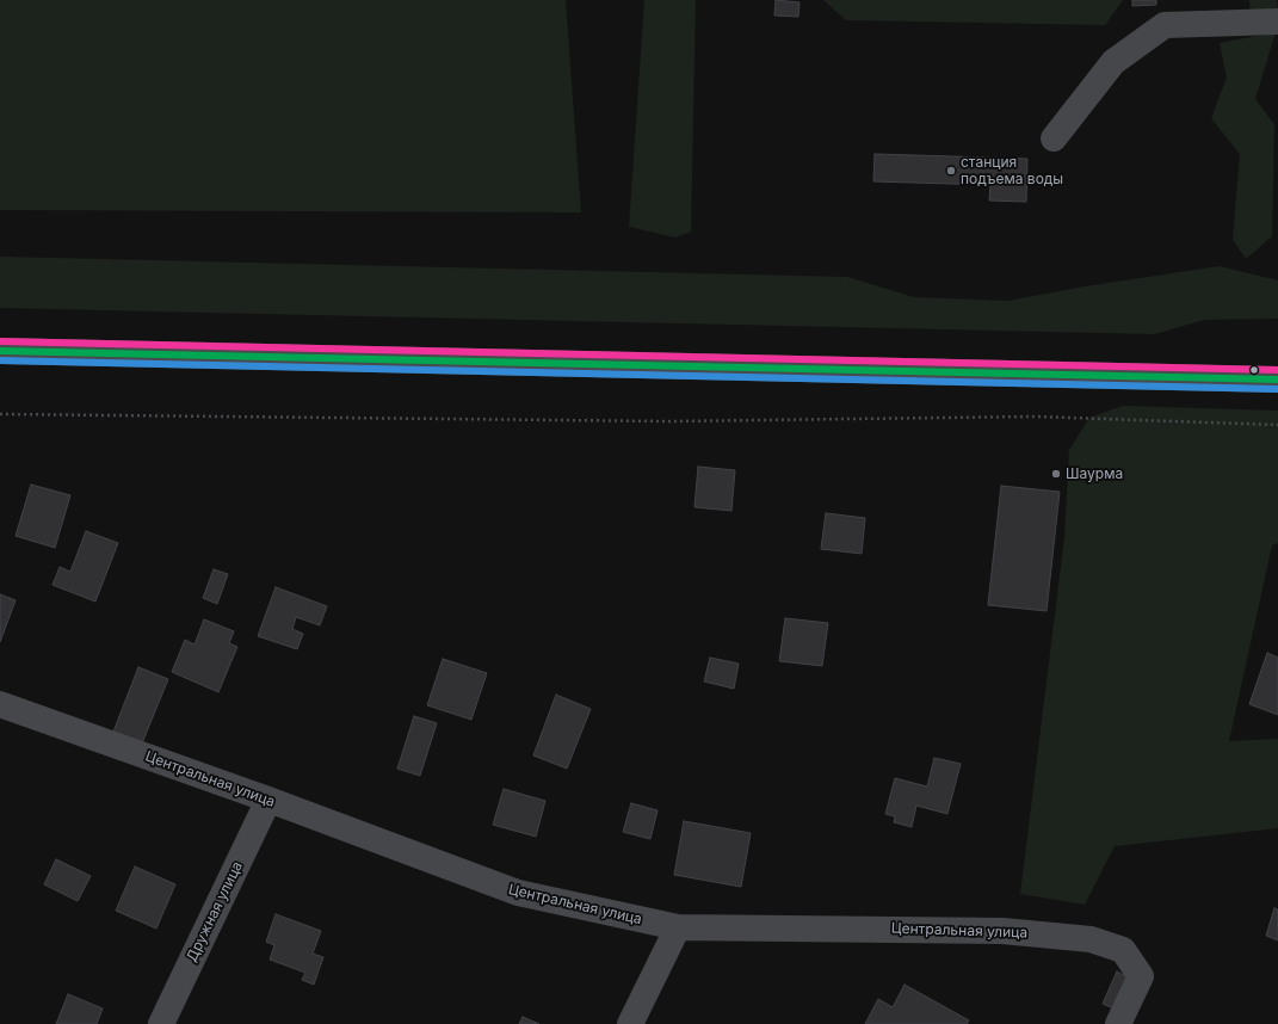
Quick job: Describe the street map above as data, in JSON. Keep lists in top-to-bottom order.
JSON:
{
  "streets": {
    "street": ["Центральная улица", "Дружная улица"]
  },
  "crossings": [
    ["Центральная улица", "Дружная улица"]
  ],
  "places": ["станция подъема воды", "Шаурма"]
}
